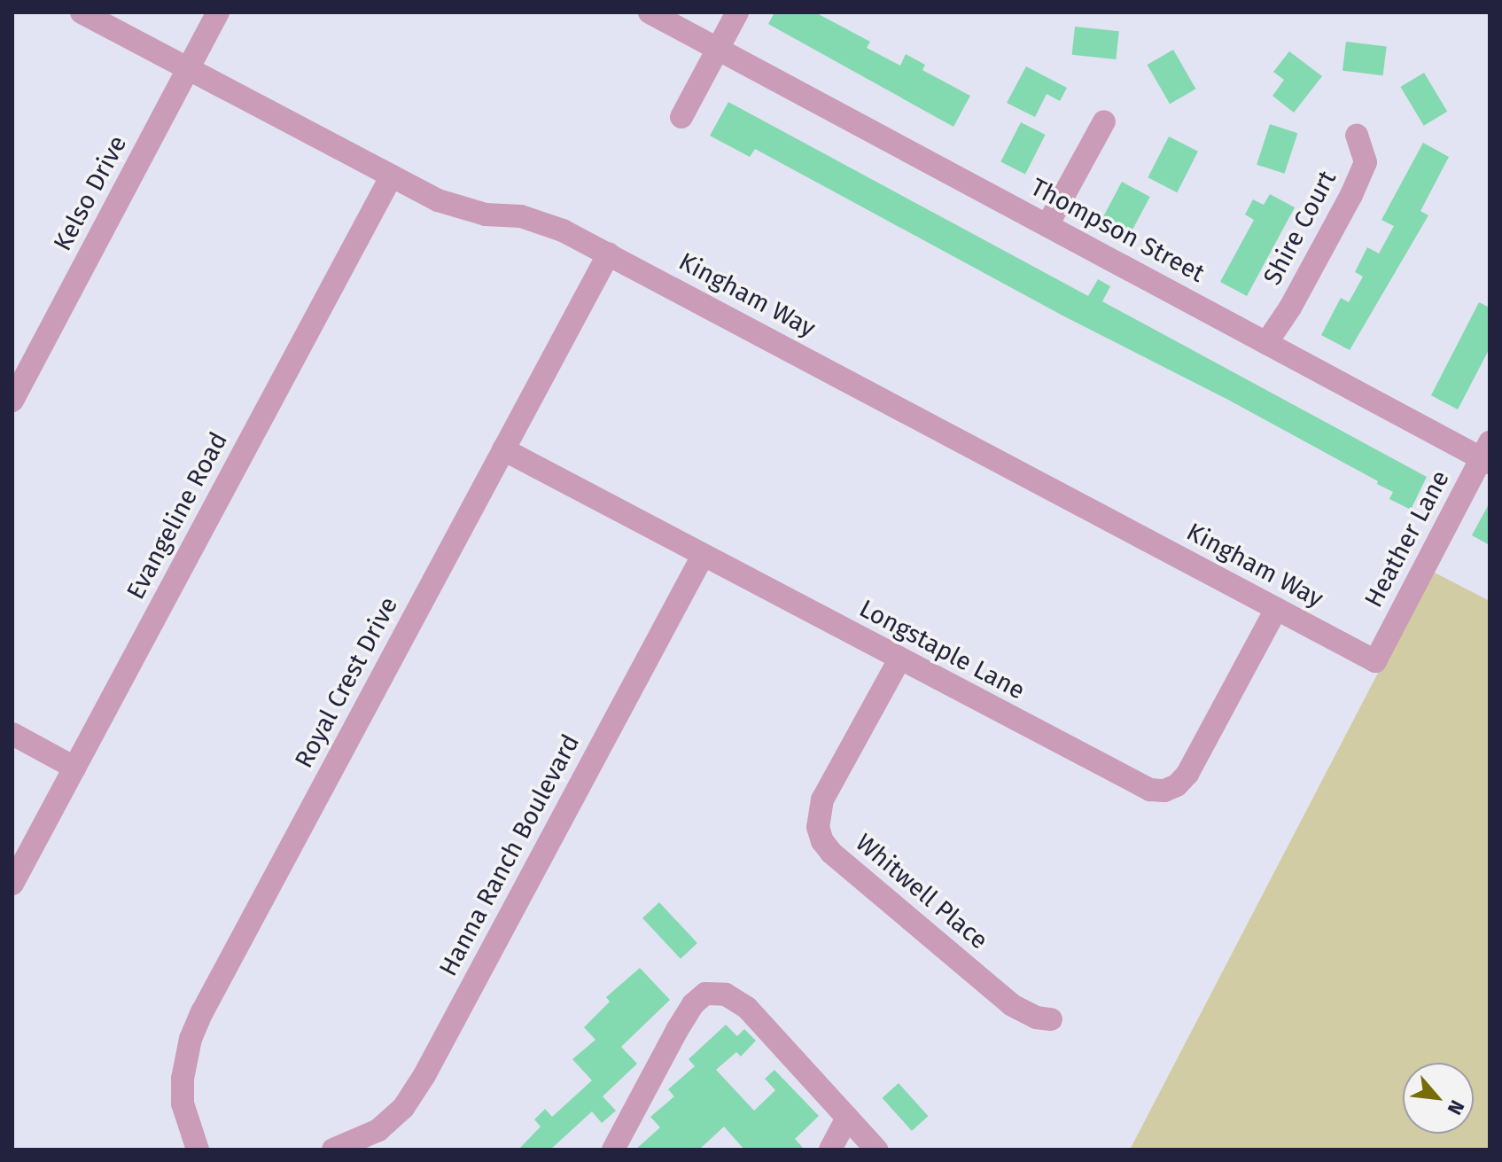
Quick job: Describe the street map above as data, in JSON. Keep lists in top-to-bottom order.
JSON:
{
  "streets": {
    "street": [
      "Kelso Drive",
      "Shire Court",
      "Thompson Street",
      "Kingham Way",
      "Evangeline Road",
      "Heather Lane",
      "Longstaple Lane",
      "Royal Crest Drive",
      "Hanna Ranch Boulevard",
      "Whitwell Place"
    ]
  },
  "crossings": [
    ["Kelso Drive", "Kingham Way"],
    ["Shire Court", "Thompson Street"],
    ["Thompson Street", "Heather Lane"],
    ["Kingham Way", "Evangeline Road"],
    ["Kingham Way", "Heather Lane"],
    ["Kingham Way", "Longstaple Lane"],
    ["Kingham Way", "Royal Crest Drive"],
    ["Longstaple Lane", "Royal Crest Drive"],
    ["Longstaple Lane", "Hanna Ranch Boulevard"],
    ["Longstaple Lane", "Whitwell Place"]
  ],
  "north": "bottom right"
}
